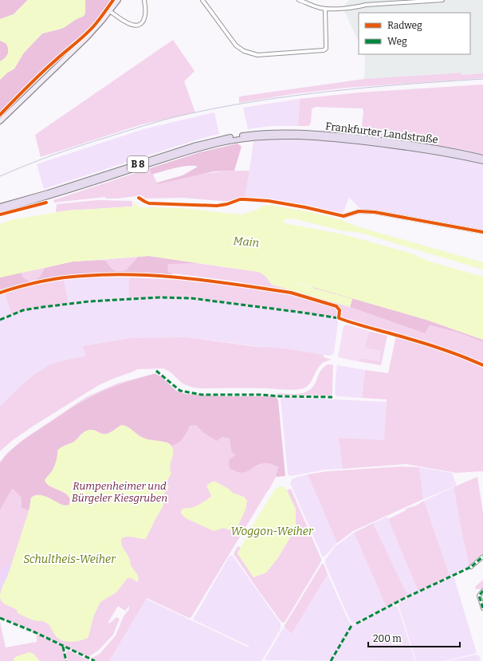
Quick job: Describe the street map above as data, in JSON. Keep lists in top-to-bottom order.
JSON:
{
  "streets": {
    "main road": ["Frankfurter Landstraße", "B 8"]
  },
  "crossings": [
    ["Frankfurter Landstraße", "B 8"]
  ],
  "water": ["Main", "Woggon-Weiher", "Schultheis-Weiher"],
  "parks": ["Rumpenheimer und Bürgeler Kiesgruben"],
  "legend": ["Radweg", "Weg"],
  "scale_bar": "200 m"
}
